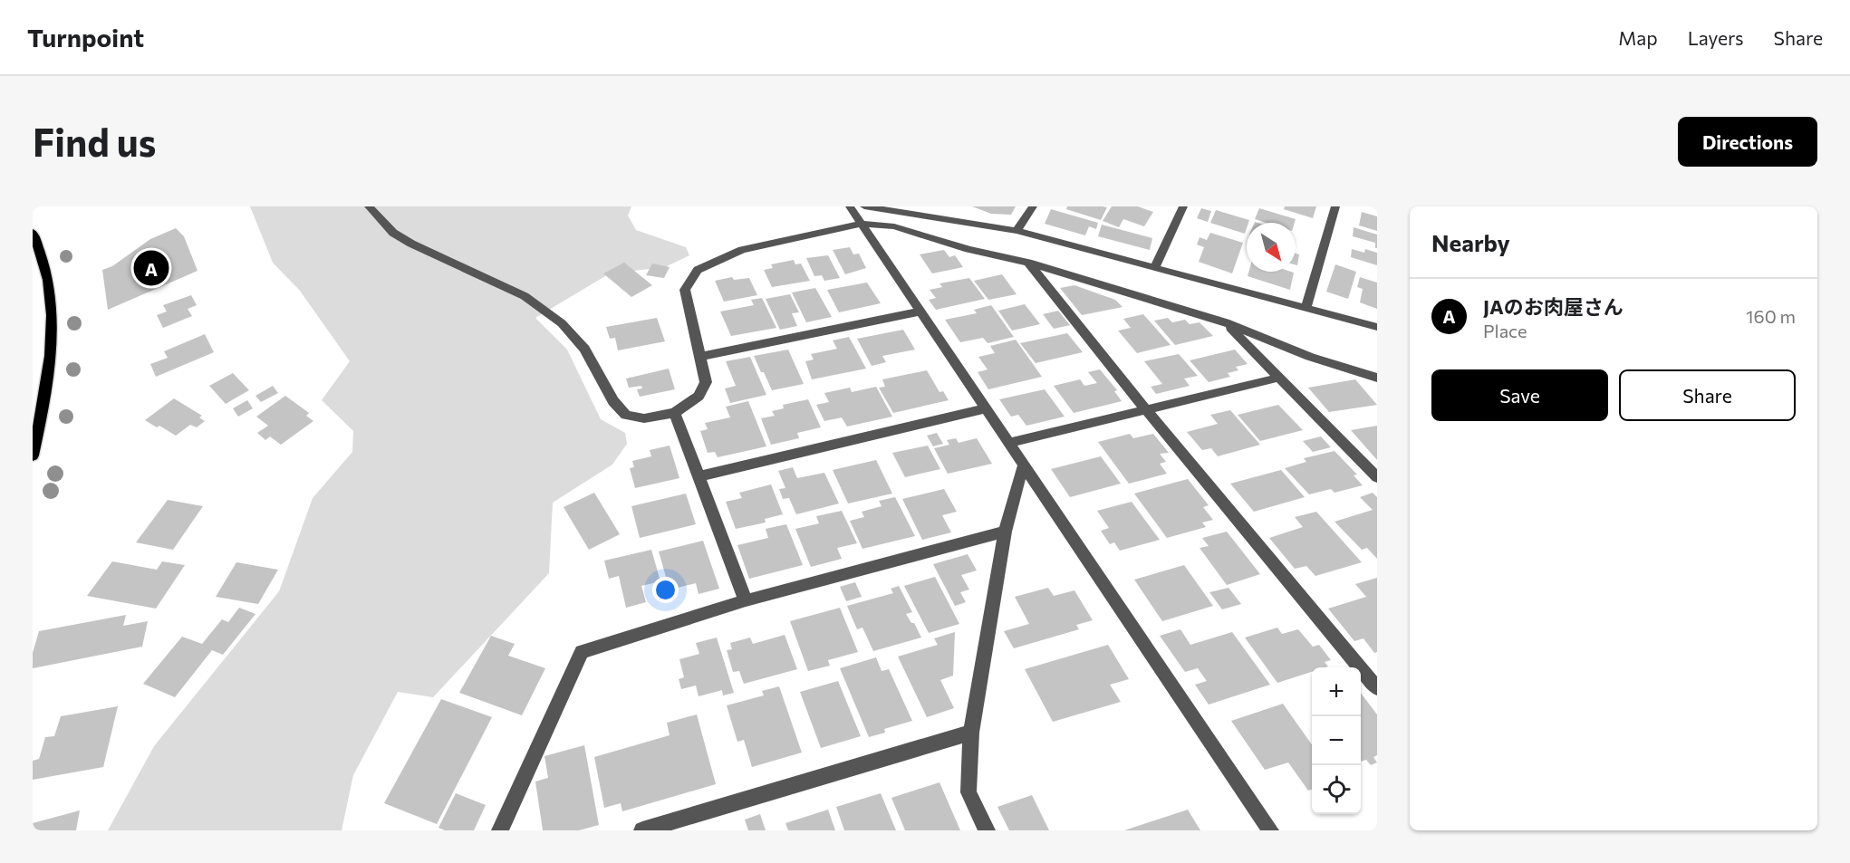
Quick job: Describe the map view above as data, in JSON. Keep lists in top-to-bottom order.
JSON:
{
  "north": "bottom right",
  "page": {
    "header": "Turnpoint",
    "nav": ["Map", "Layers", "Share"],
    "buttons": [
      "Directions",
      ["Save", "Share"]
    ],
    "title": "Find us",
    "heading": "Nearby",
    "pins": "A",
    "list": [
      {
        "mark": "A",
        "name": "JAのお肉屋さん",
        "note": "Place",
        "value": "160 m"
      }
    ],
    "map_buttons": ["+", "−"]
  }
}
